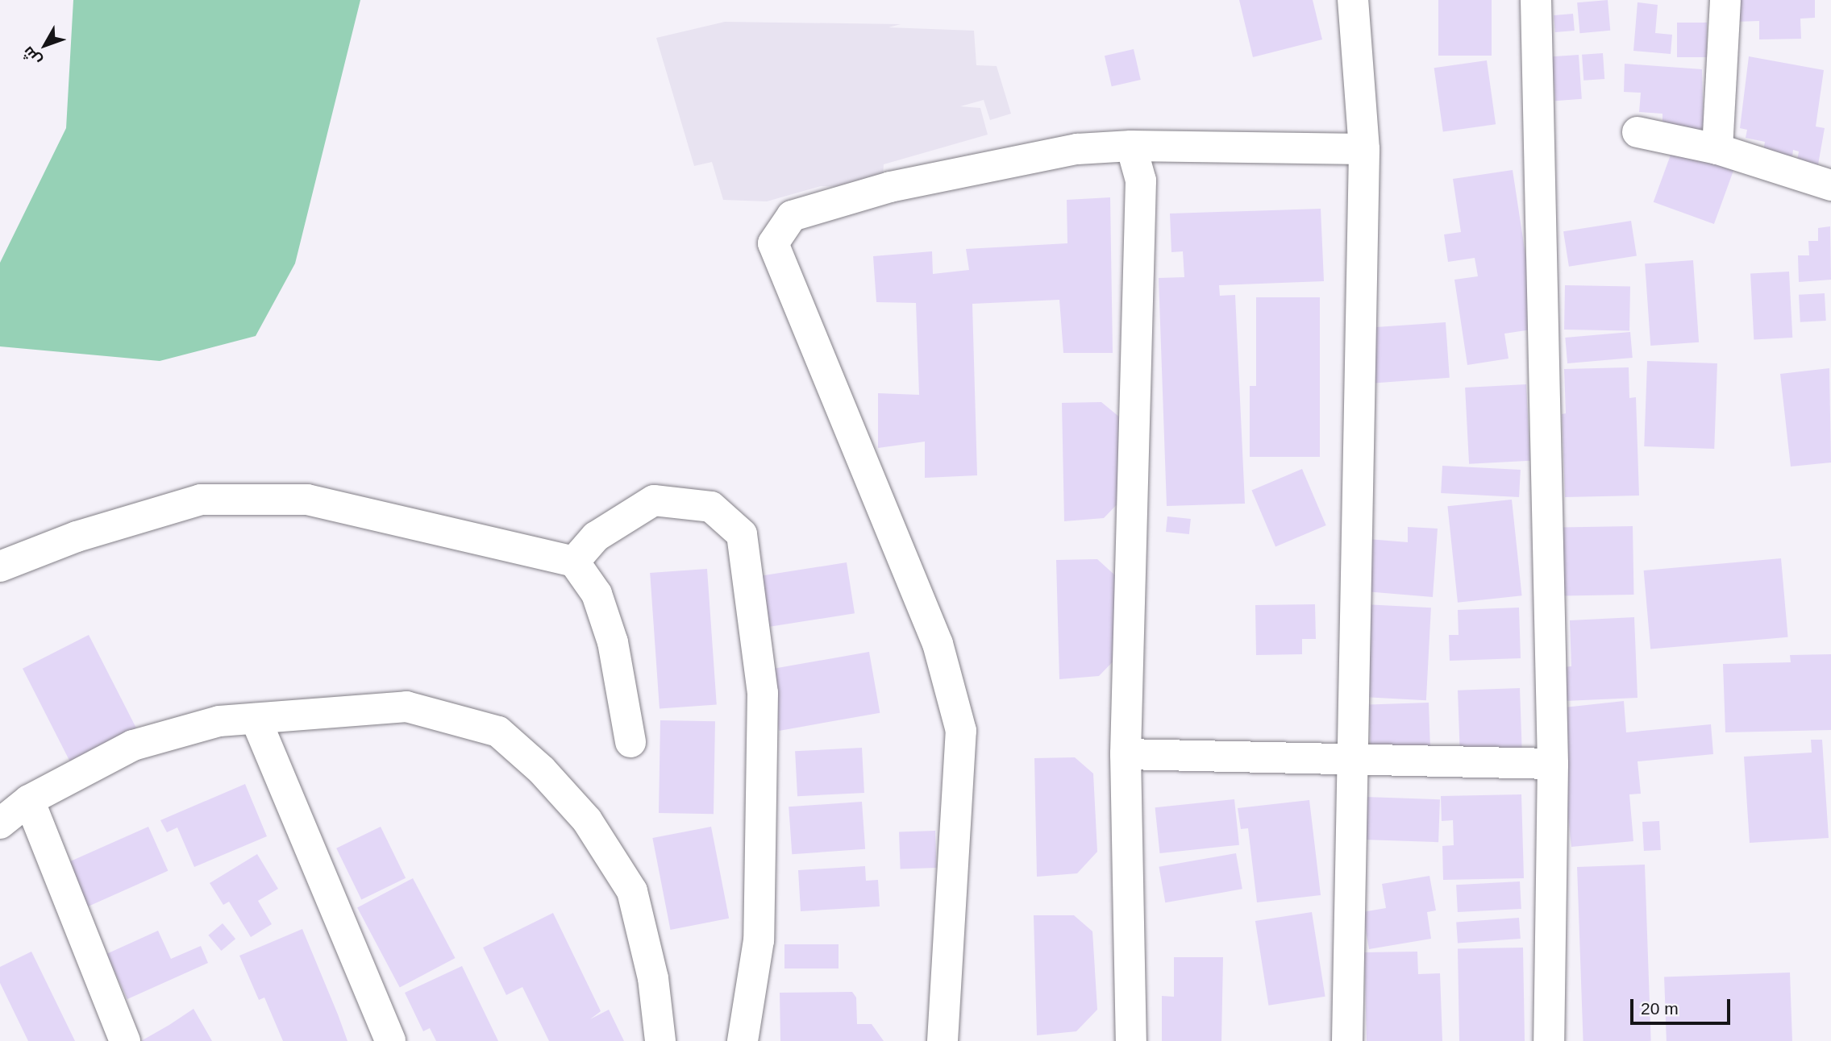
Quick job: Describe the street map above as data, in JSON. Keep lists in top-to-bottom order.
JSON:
{
  "scale_bar": "20 m",
  "north": "bottom left"
}
